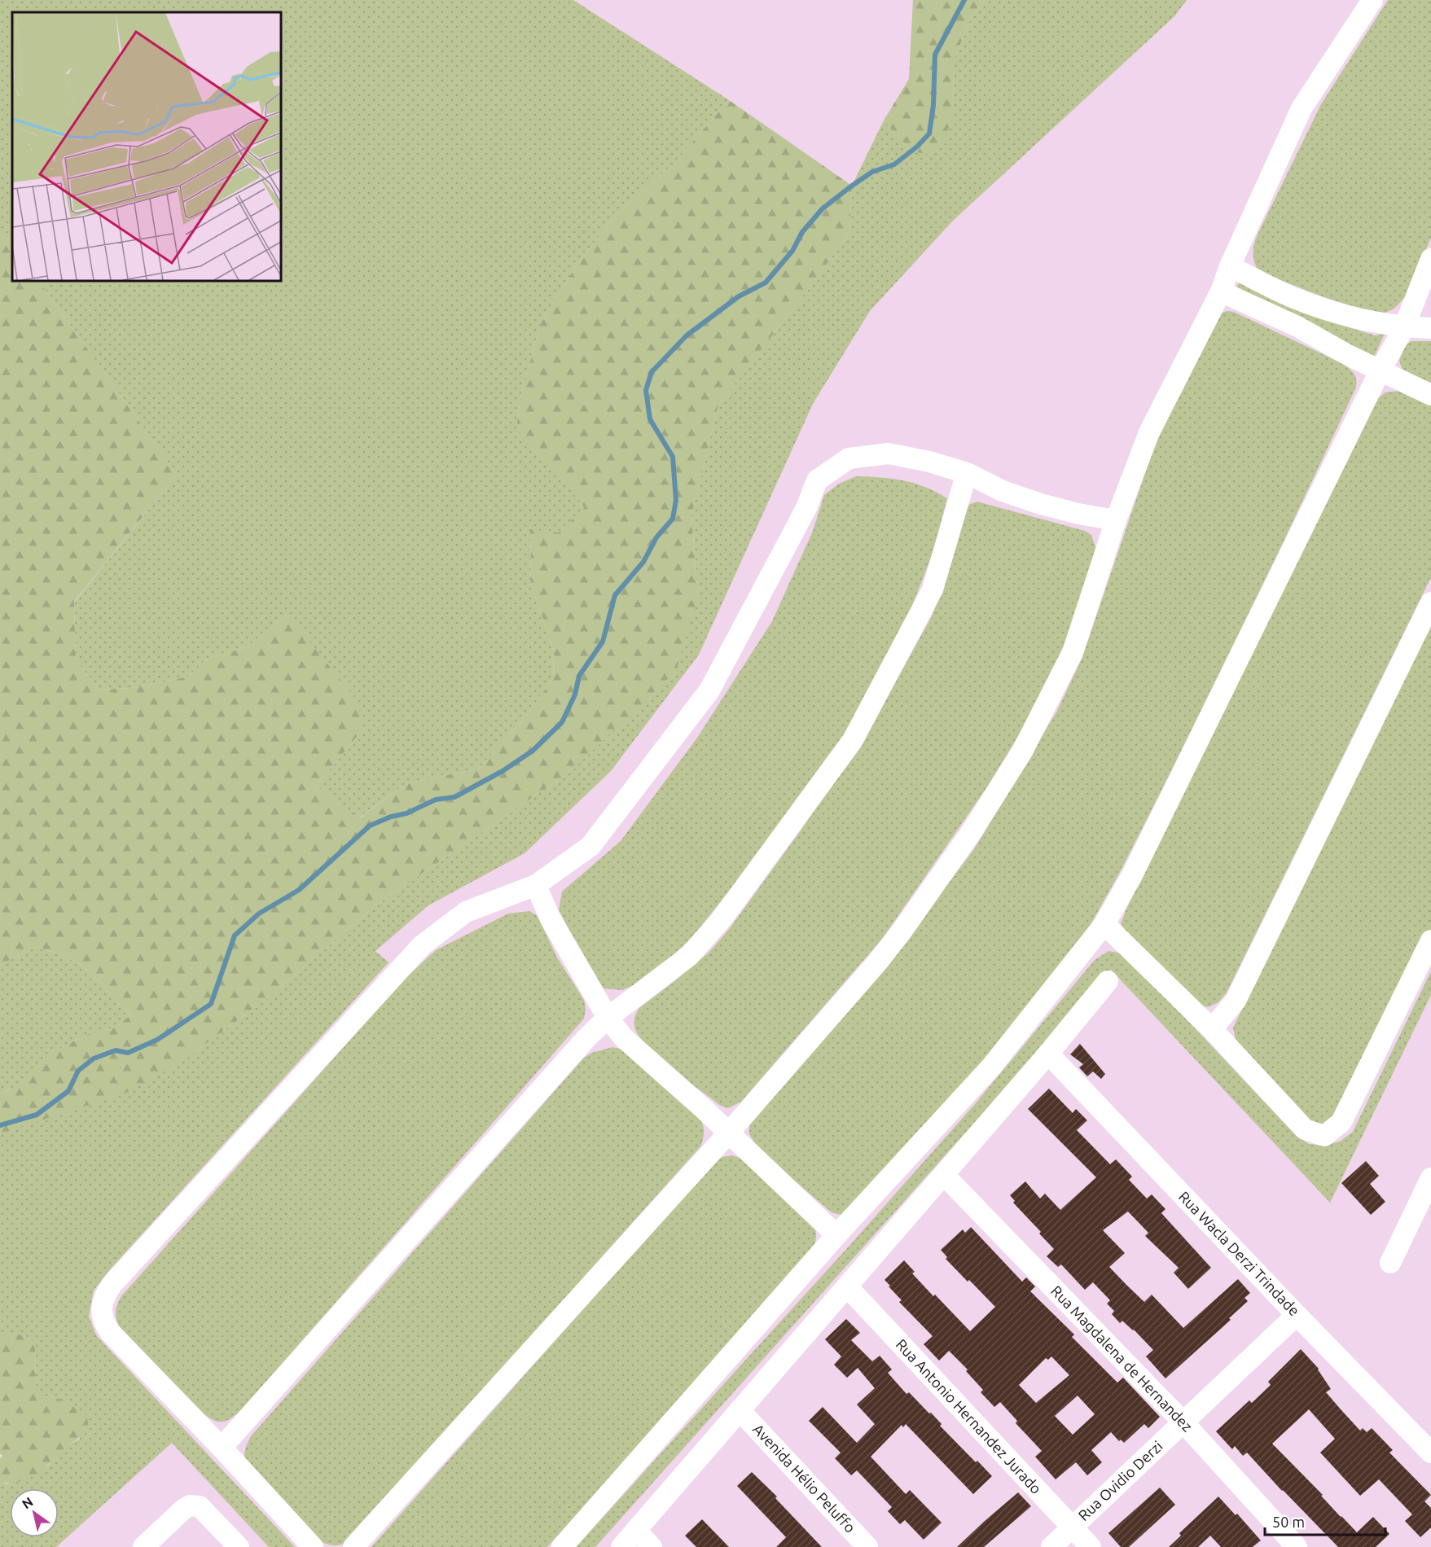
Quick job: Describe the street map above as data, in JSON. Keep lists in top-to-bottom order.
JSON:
{
  "streets": {
    "street": [
      "Rua Wacla Derzi Trindade",
      "Rua Magdalena de Hernandez",
      "Rua Antonio Hernandez Jurado",
      "Avenida Hélio Peluffo",
      "Rua Ovidio Derzi"
    ]
  },
  "crossings": [
    ["Rua Wacla Derzi Trindade", "Rua Ovidio Derzi"],
    ["Rua Magdalena de Hernandez", "Rua Ovidio Derzi"],
    ["Rua Antonio Hernandez Jurado", "Rua Ovidio Derzi"]
  ],
  "scale_bar": "50 m",
  "north": "top left"
}
